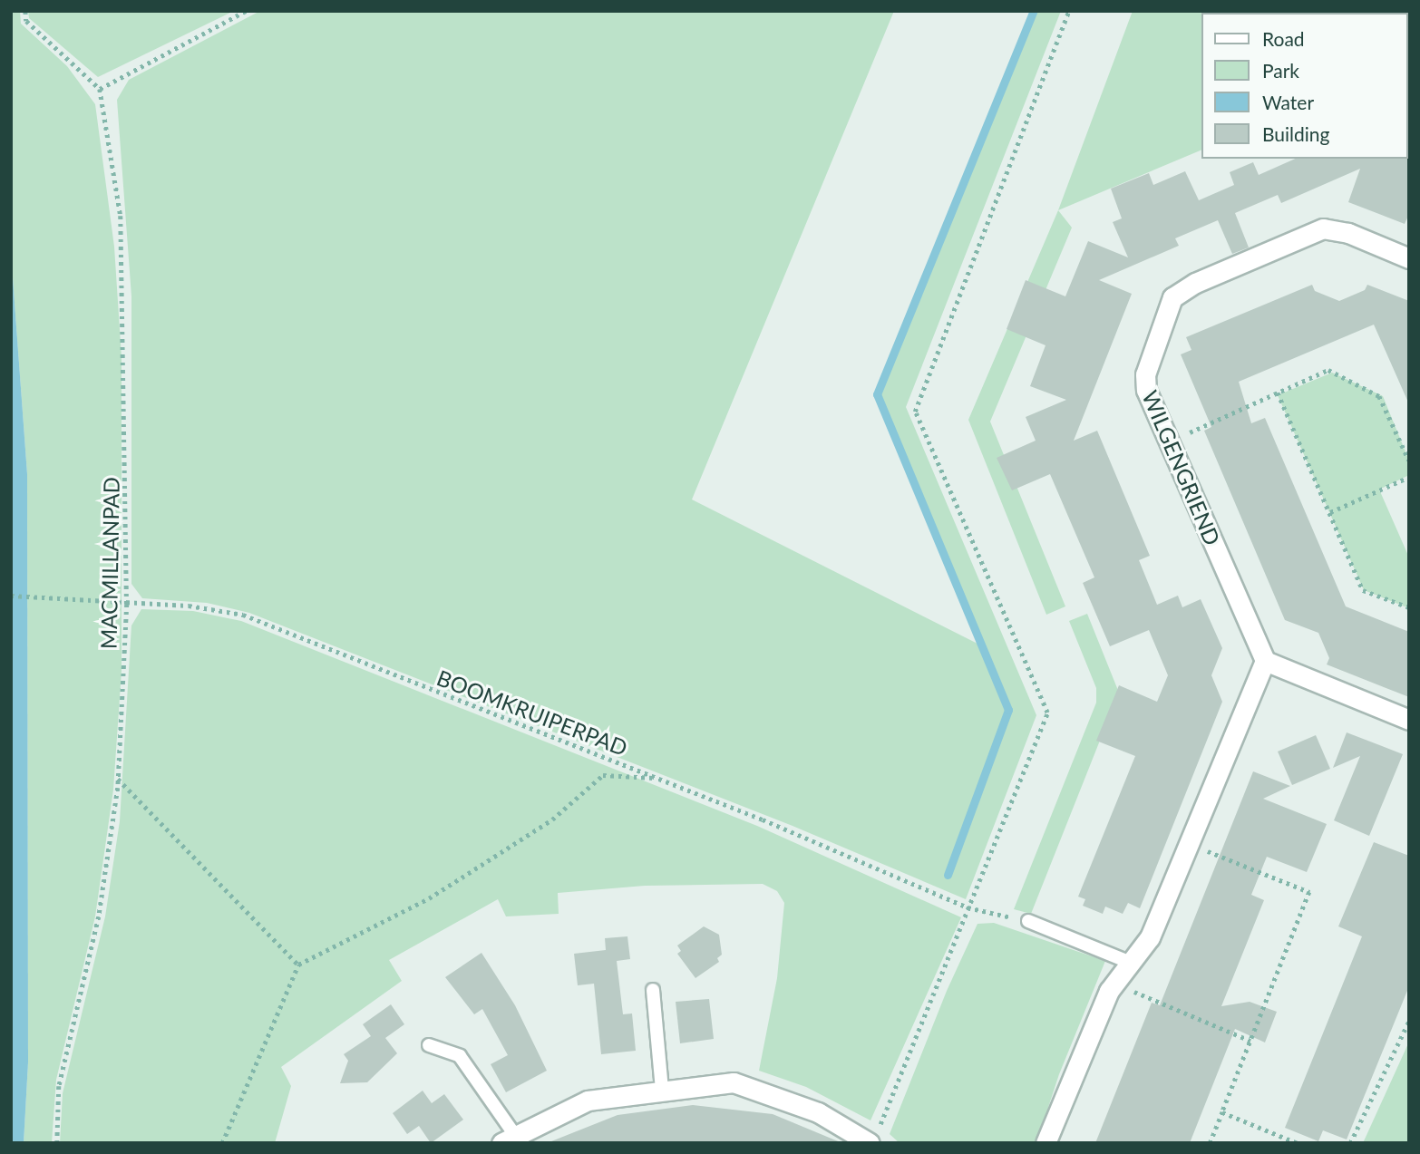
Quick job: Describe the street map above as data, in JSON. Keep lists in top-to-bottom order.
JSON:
{
  "streets": {
    "street": ["WILGENGRIEND"],
    "path": ["MACMILLANPAD", "BOOMKRUIPERPAD"]
  },
  "crossings": [
    ["MACMILLANPAD", "BOOMKRUIPERPAD"]
  ],
  "legend": [
    "Road",
    "Park",
    "Water",
    "Building"
  ]
}
